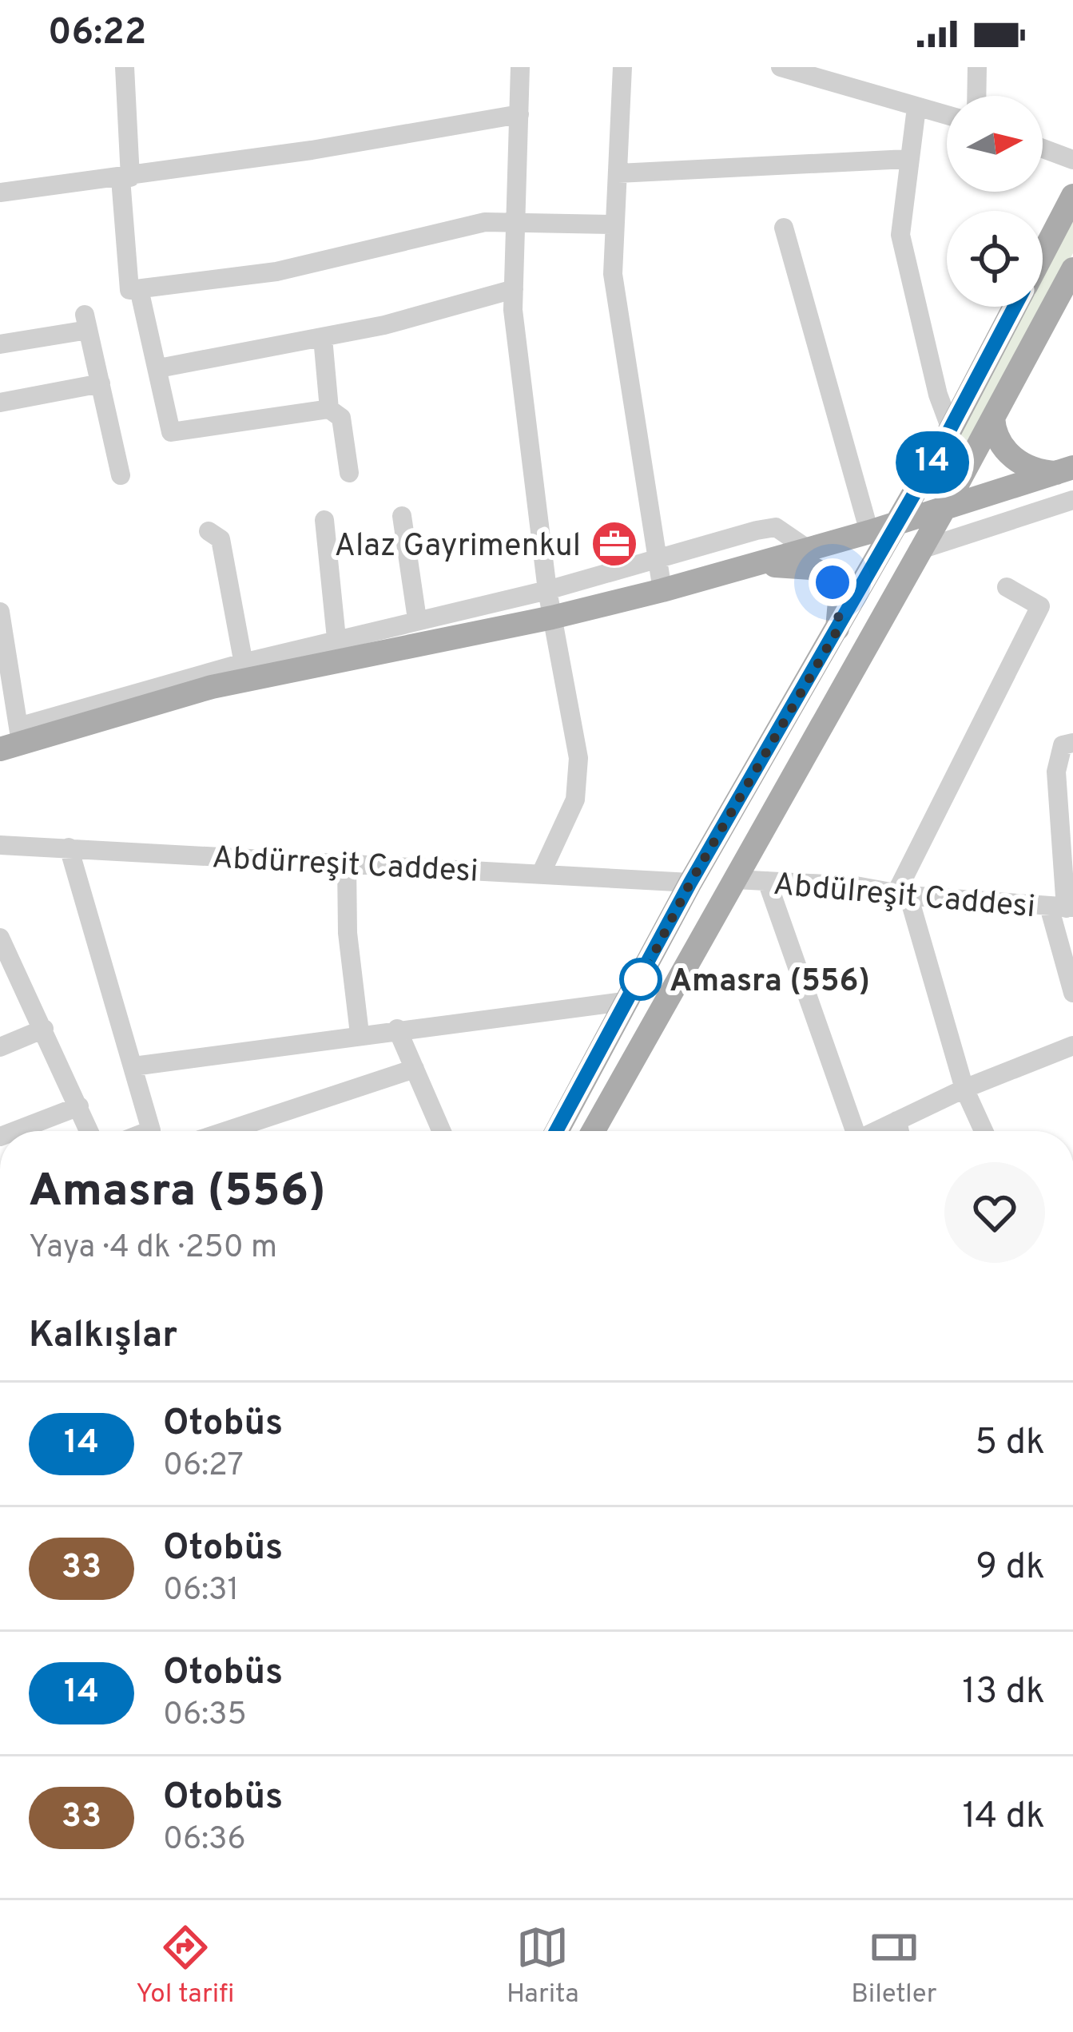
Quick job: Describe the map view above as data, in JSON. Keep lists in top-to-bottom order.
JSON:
{
  "streets": {
    "street": ["Abdürreşit Caddesi", "Abdülreşit Caddesi"]
  },
  "places": {
    "office": ["Alaz Gayrimenkul"],
    "other": ["Amasra (556)"]
  },
  "lines": ["bus line 14"],
  "north": "right",
  "page": {
    "status": "06:22",
    "on_map": "14",
    "heading": [
      ["Amasra (556)", "Yaya · 4 dk · 250 m"],
      "Kalkışlar"
    ],
    "list": [
      {
        "mark": "14",
        "name": "Otobüs",
        "note": "06:27",
        "value": "5 dk"
      },
      {
        "mark": "33",
        "name": "Otobüs",
        "note": "06:31",
        "value": "9 dk"
      },
      {
        "mark": "14",
        "name": "Otobüs",
        "note": "06:35",
        "value": "13 dk"
      },
      {
        "mark": "33",
        "name": "Otobüs",
        "note": "06:36",
        "value": "14 dk"
      }
    ],
    "tabs": ["Yol tarifi", "Harita", "Biletler"]
  }
}
